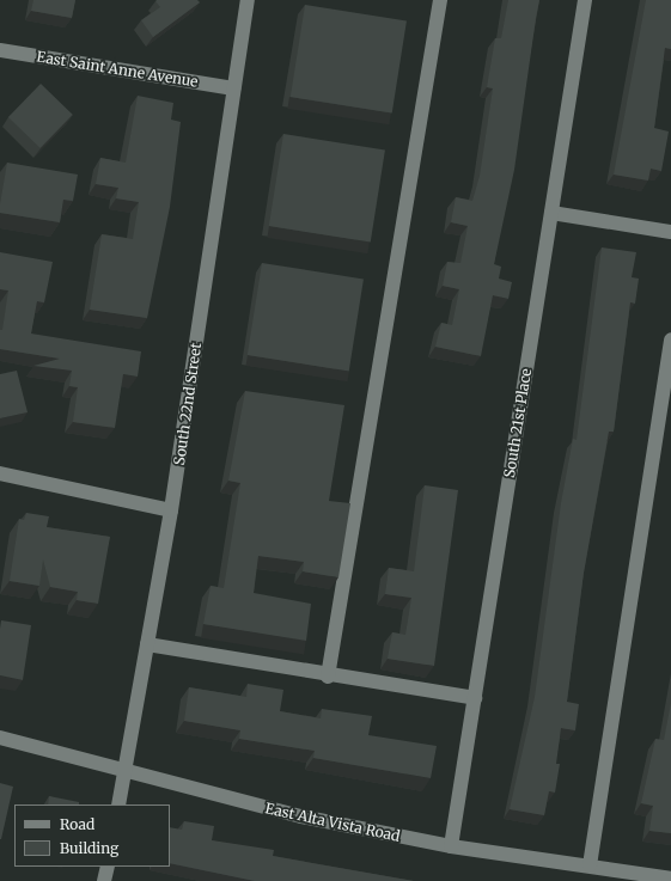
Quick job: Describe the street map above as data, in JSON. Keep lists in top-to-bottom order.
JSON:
{
  "streets": {
    "street": [
      "East Saint Anne Avenue",
      "South 22nd Street",
      "South 21st Place",
      "East Alta Vista Road"
    ]
  },
  "crossings": [
    ["East Saint Anne Avenue", "South 22nd Street"],
    ["South 22nd Street", "East Alta Vista Road"],
    ["South 21st Place", "East Alta Vista Road"]
  ],
  "legend": ["Road", "Building"]
}
